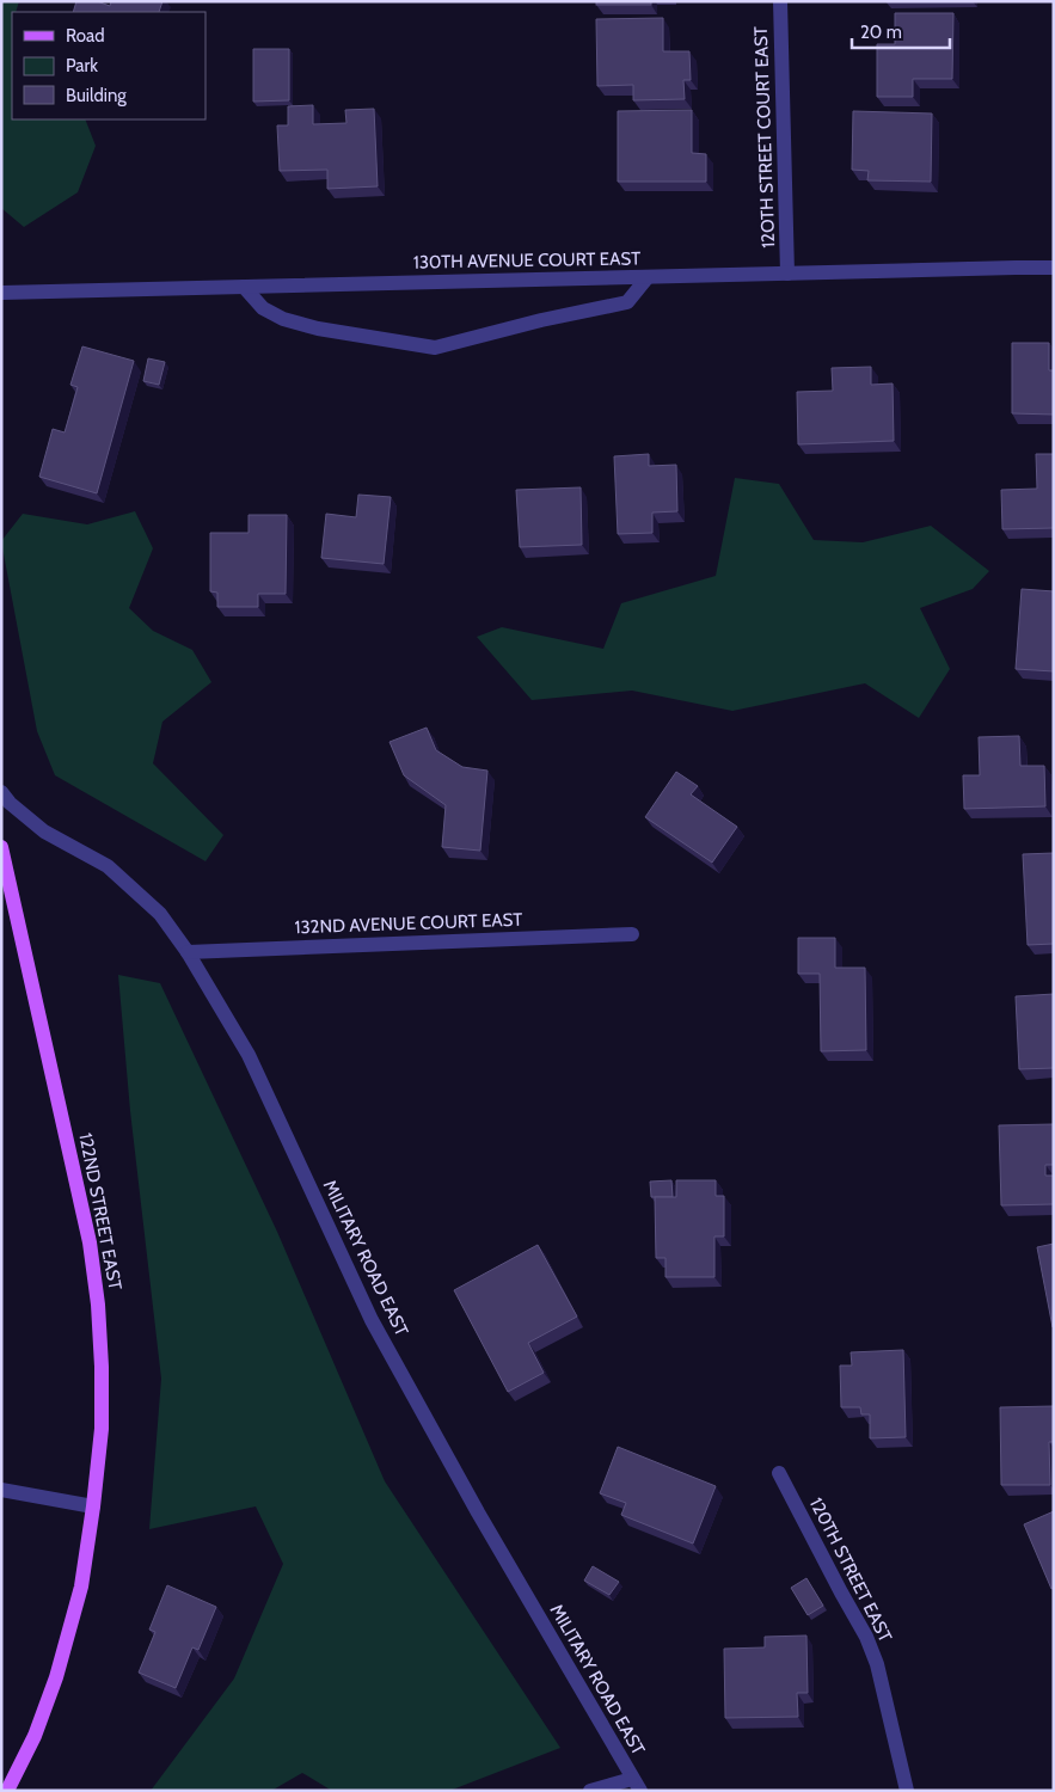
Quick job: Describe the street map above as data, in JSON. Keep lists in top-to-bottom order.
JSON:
{
  "streets": {
    "main road": ["122ND STREET EAST"],
    "street": [
      "12OTH STREET COURT EAST",
      "130TH AVENUE COURT EAST",
      "132ND AVENUE COURT EAST",
      "MILITARY ROAD EAST",
      "120TH STREET EAST"
    ]
  },
  "crossings": [
    ["12OTH STREET COURT EAST", "130TH AVENUE COURT EAST"],
    ["132ND AVENUE COURT EAST", "MILITARY ROAD EAST"]
  ],
  "legend": ["Road", "Park", "Building"],
  "scale_bar": "20 m"
}
